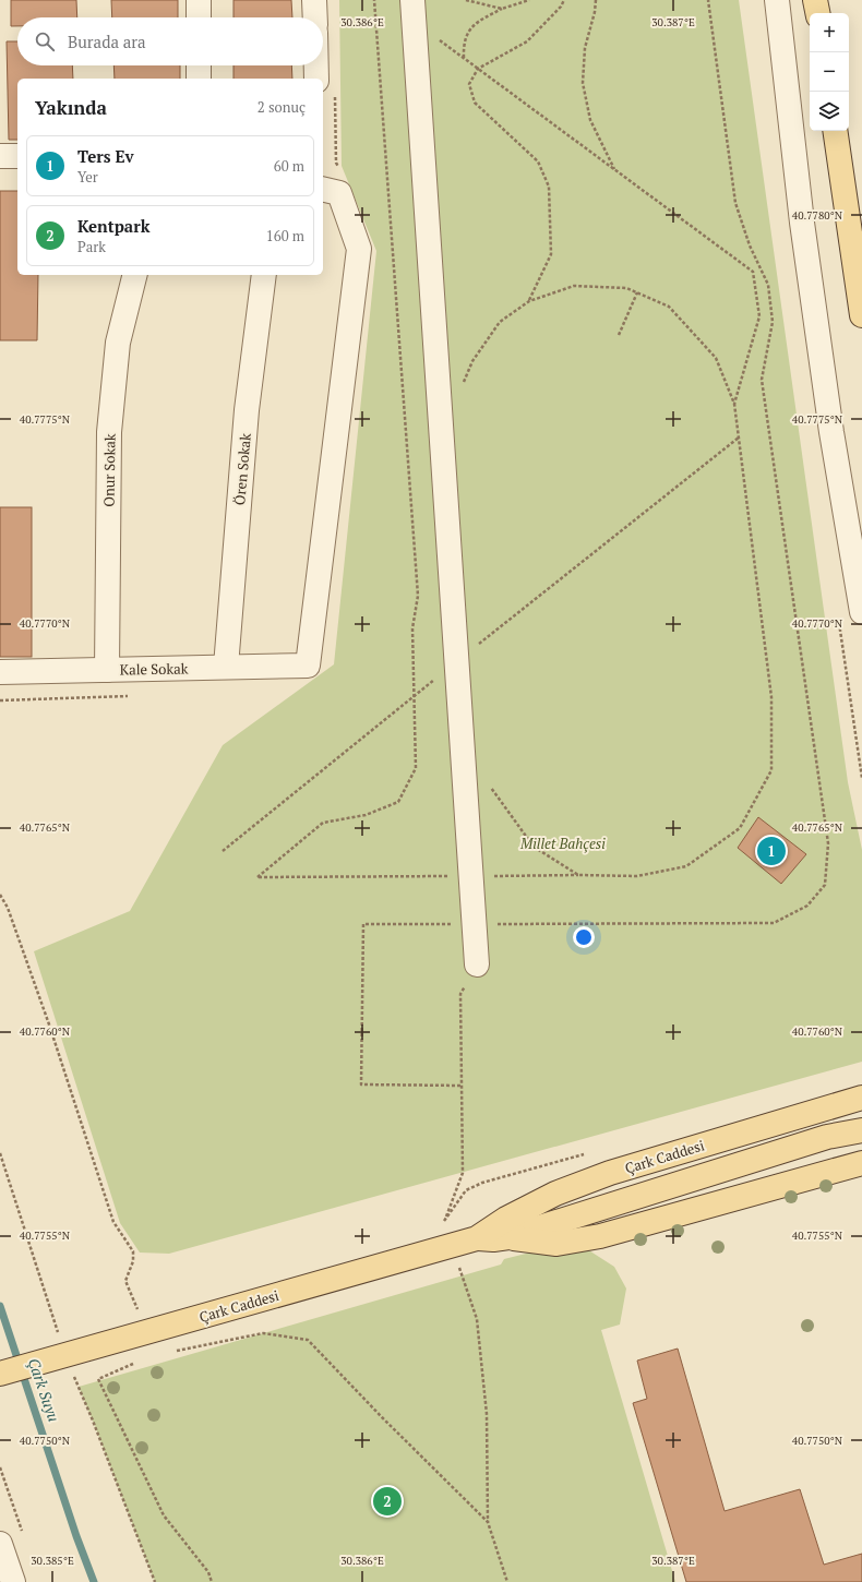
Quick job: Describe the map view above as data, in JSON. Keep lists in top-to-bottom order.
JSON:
{
  "streets": {
    "main road": ["Çark Caddesi"],
    "street": ["Ören Sokak", "Onur Sokak", "Kale Sokak"]
  },
  "crossings": [
    ["Ören Sokak", "Kale Sokak"],
    ["Onur Sokak", "Kale Sokak"]
  ],
  "water": ["Çark Suyu"],
  "parks": ["Millet Bahçesi"],
  "page": {
    "map_buttons": ["+", "−"],
    "search": "Burada ara",
    "heading": ["Yakında", "2 sonuç"],
    "list": [
      {
        "mark": "1",
        "name": "Ters Ev",
        "note": "Yer",
        "value": "60 m"
      },
      {
        "mark": "2",
        "name": "Kentpark",
        "note": "Park",
        "value": "160 m"
      }
    ],
    "pins": ["1", "2"]
  },
  "coordinates": [
    "30.386°E",
    "30.387°E",
    "40.7780°N",
    "40.7775°N",
    "40.7770°N",
    "40.7765°N",
    "40.7760°N",
    "40.7755°N",
    "40.7750°N",
    "30.385°E"
  ]
}
